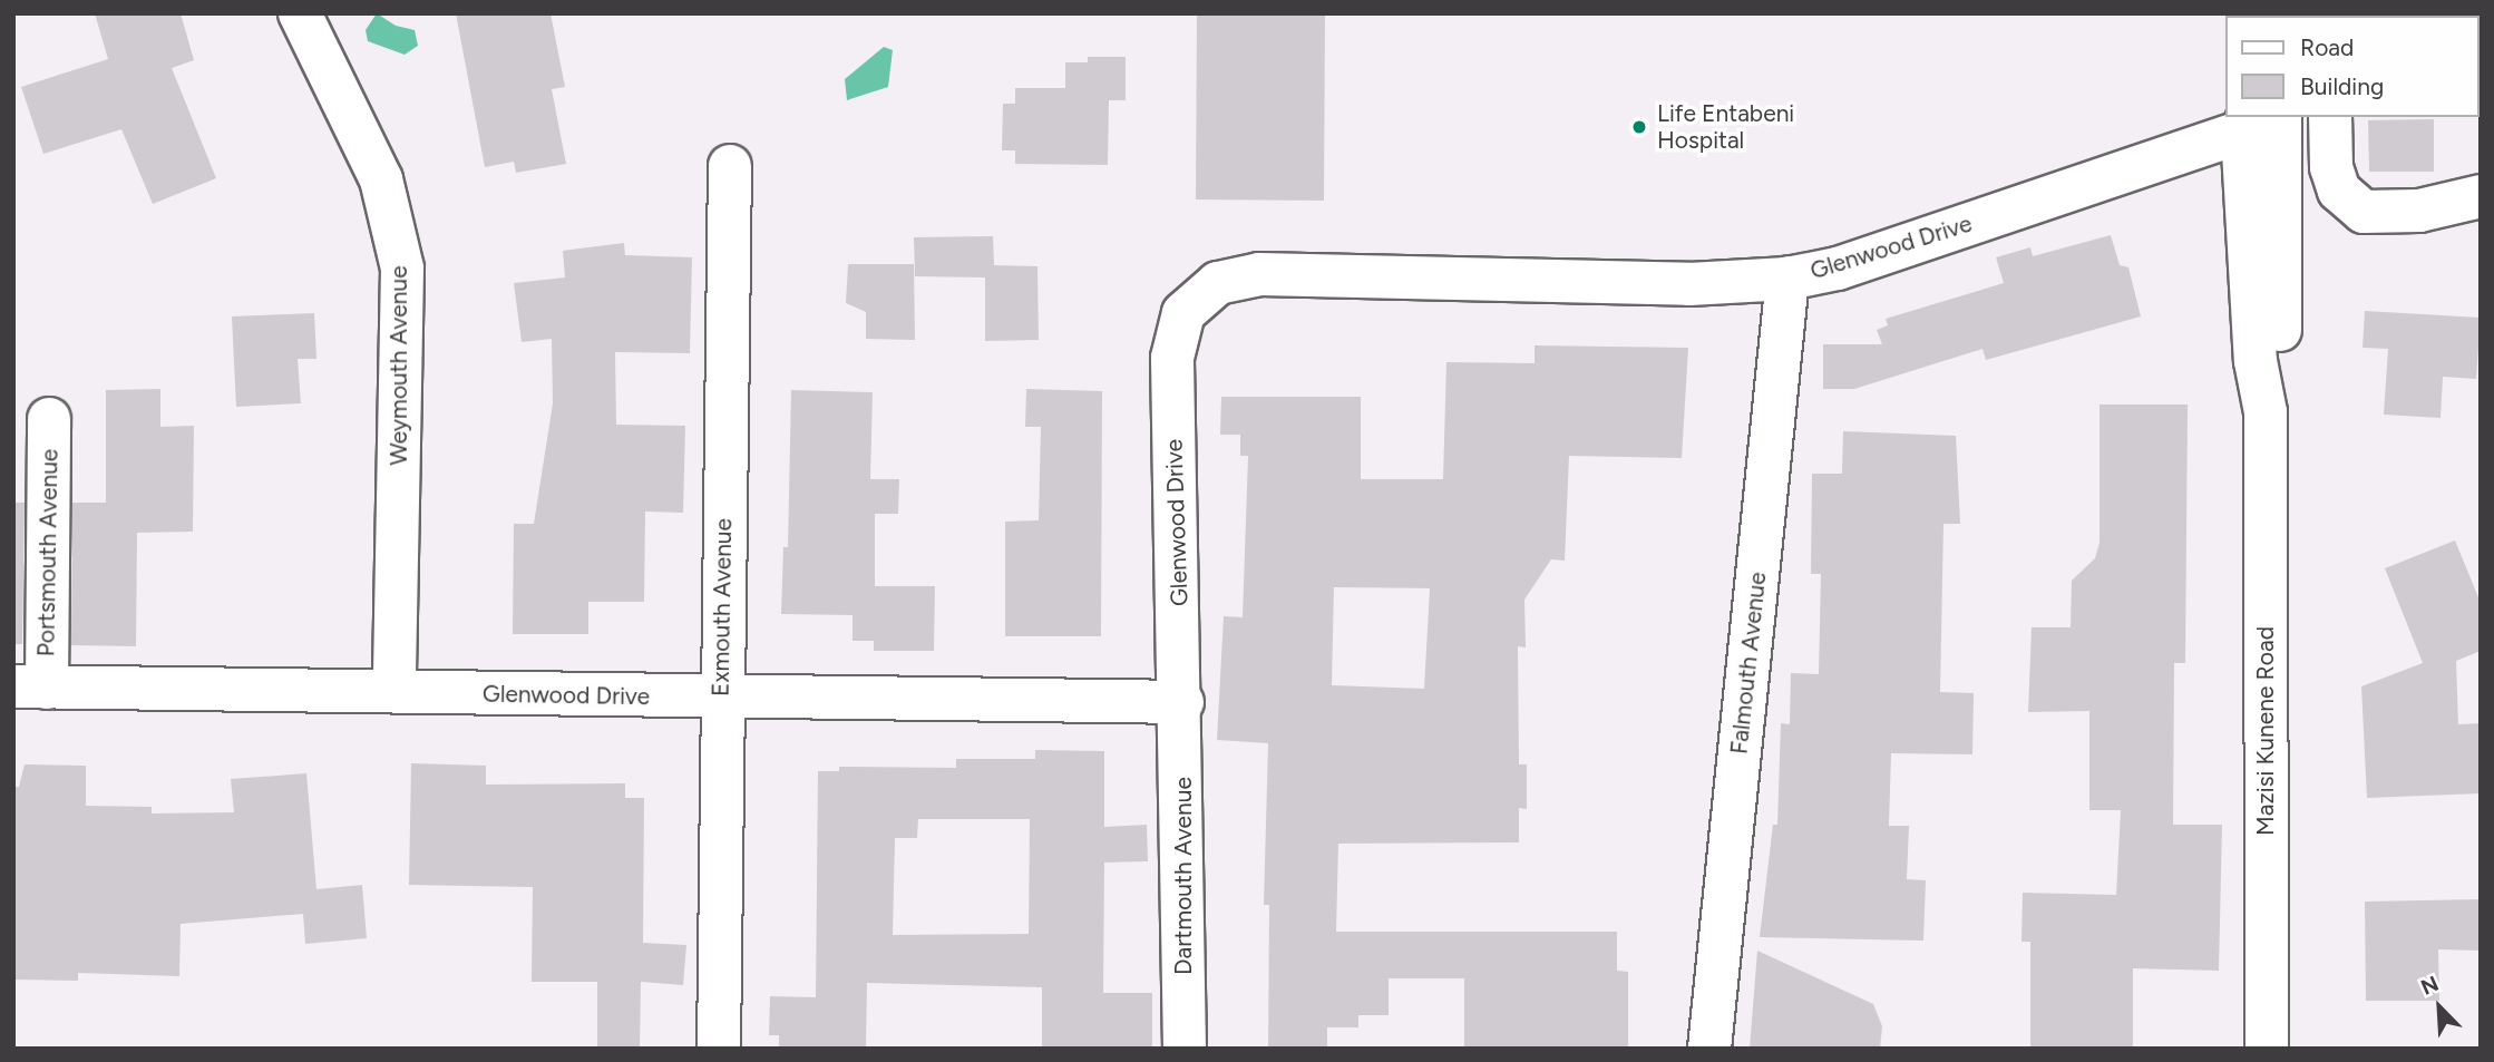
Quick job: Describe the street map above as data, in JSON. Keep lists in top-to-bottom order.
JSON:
{
  "streets": {
    "street": [
      "Glenwood Drive",
      "Weymouth Avenue",
      "Portsmouth Avenue",
      "Exmouth Avenue",
      "Falmouth Avenue",
      "Mazisi Kunene Road",
      "Dartmouth Avenue"
    ]
  },
  "crossings": [
    ["Glenwood Drive", "Weymouth Avenue"],
    ["Glenwood Drive", "Portsmouth Avenue"],
    ["Glenwood Drive", "Exmouth Avenue"],
    ["Glenwood Drive", "Falmouth Avenue"],
    ["Glenwood Drive", "Mazisi Kunene Road"],
    ["Glenwood Drive", "Dartmouth Avenue"]
  ],
  "places": ["Life Entabeni Hospital"],
  "legend": ["Road", "Building"],
  "north": "top left"
}
